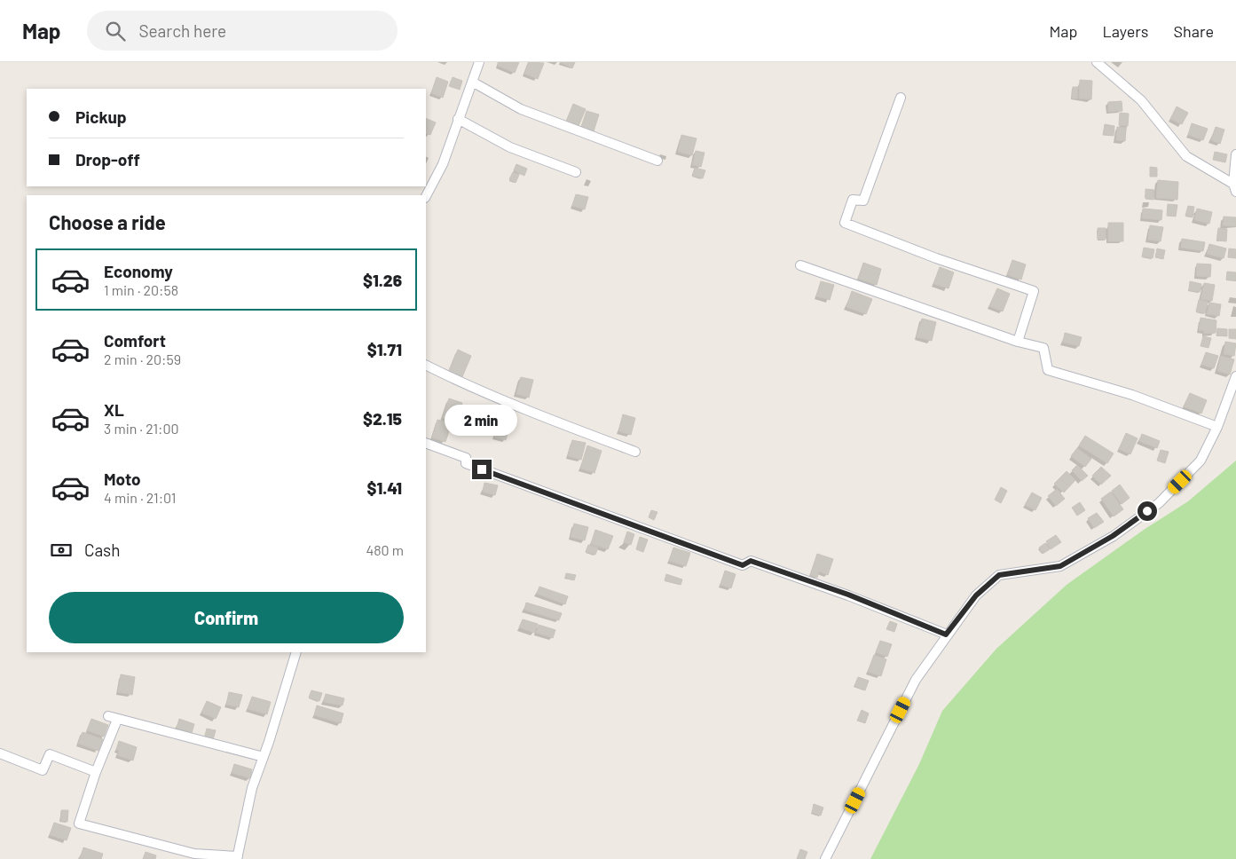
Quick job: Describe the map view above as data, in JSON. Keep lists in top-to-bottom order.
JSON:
{
  "page": {
    "header": "Map",
    "search": "Search here",
    "nav": ["Map", "Layers", "Share"],
    "banner": ["Pickup", "Drop-off"],
    "heading": "Choose a ride",
    "list": [
      {
        "name": "Economy",
        "note": "1 min · 20:58",
        "value": "$1.26"
      },
      {
        "name": "Comfort",
        "note": "2 min · 20:59",
        "value": "$1.71"
      },
      {
        "name": "XL",
        "note": "3 min · 21:00",
        "value": "$2.15"
      },
      {
        "name": "Moto",
        "note": "4 min · 21:01",
        "value": "$1.41"
      }
    ],
    "bubble": "2 min",
    "pay": ["Cash", "480 m"],
    "buttons": "Confirm"
  }
}
